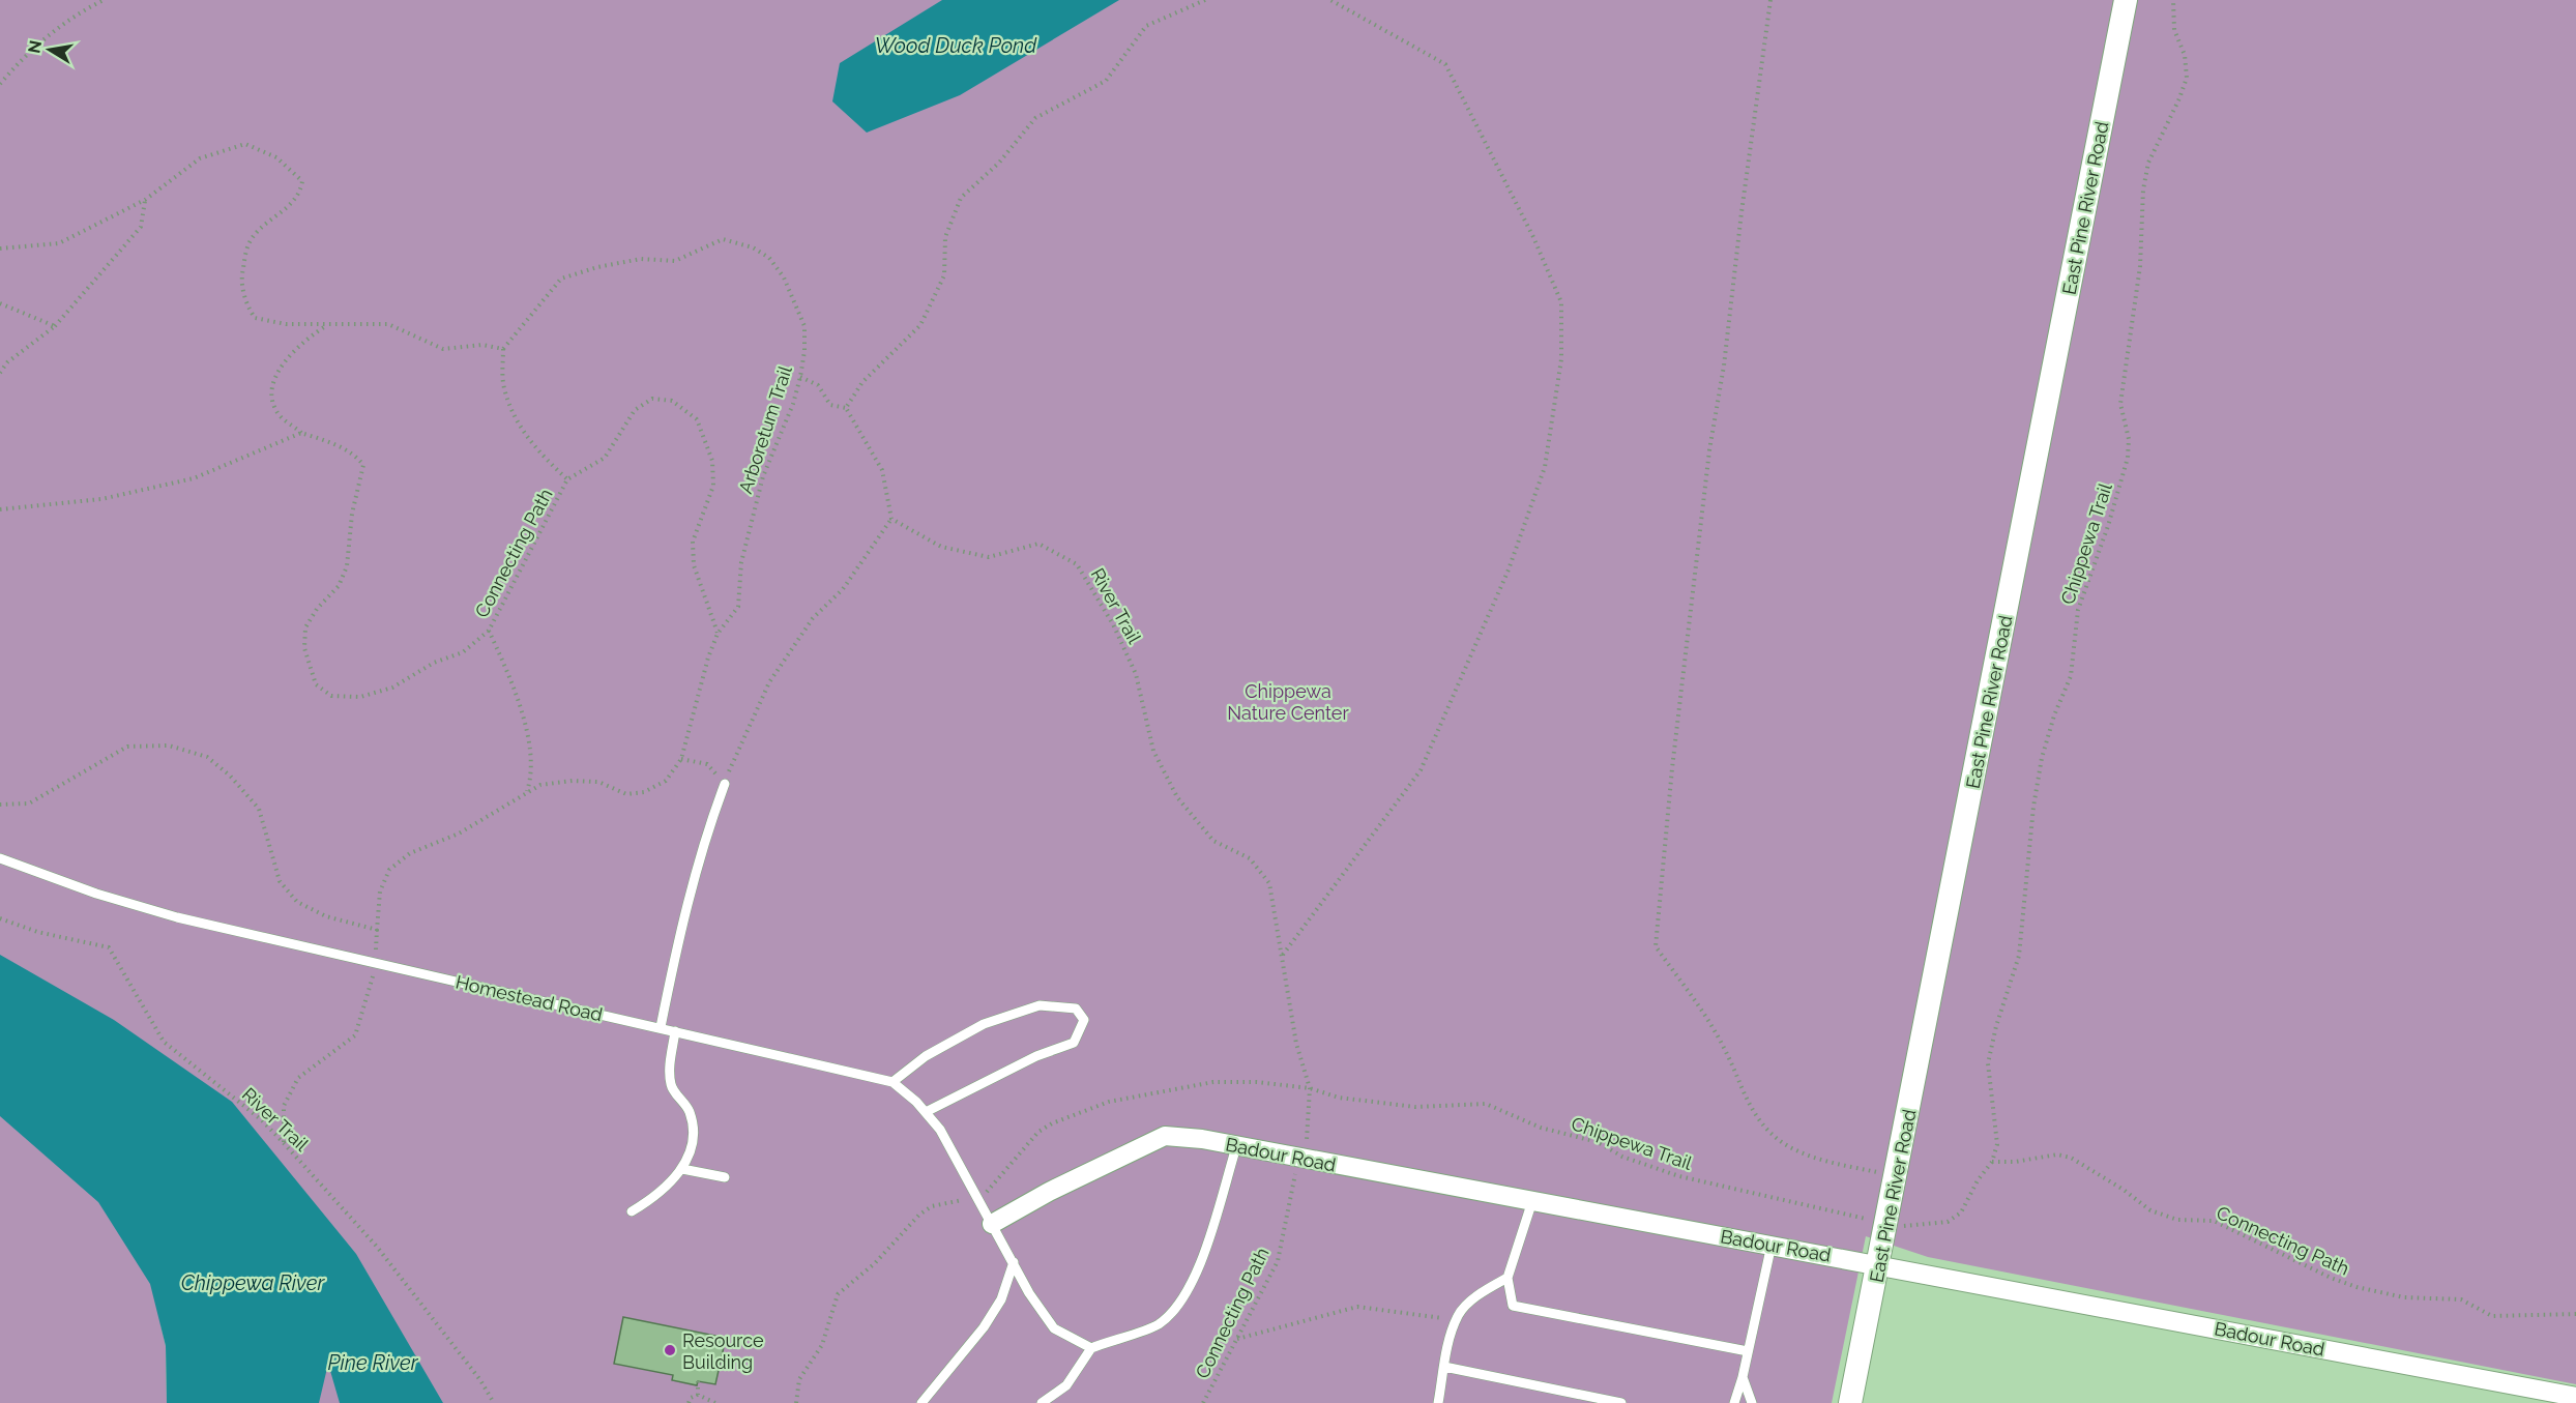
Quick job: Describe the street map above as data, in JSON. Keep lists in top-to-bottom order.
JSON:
{
  "streets": {
    "street": ["East Pine River Road", "Badour Road"],
    "lane": ["Homestead Road"],
    "path": [
      "Arboretum Trail",
      "Chippewa Trail",
      "Connecting Path",
      "River Trail"
    ]
  },
  "crossings": [
    ["East Pine River Road", "Badour Road"],
    ["Arboretum Trail", "Connecting Path"],
    ["Arboretum Trail", "River Trail"],
    ["Arboretum Trail", "Homestead Road"],
    ["Chippewa Trail", "Connecting Path"],
    ["Chippewa Trail", "River Trail"],
    ["Connecting Path", "River Trail"],
    ["Connecting Path", "Badour Road"],
    ["Homestead Road", "Badour Road"]
  ],
  "water": ["Wood Duck Pond", "Chippewa River", "Pine River"],
  "parks": ["Chippewa Nature Center"],
  "places": ["Resource Building"],
  "north": "left"
}
